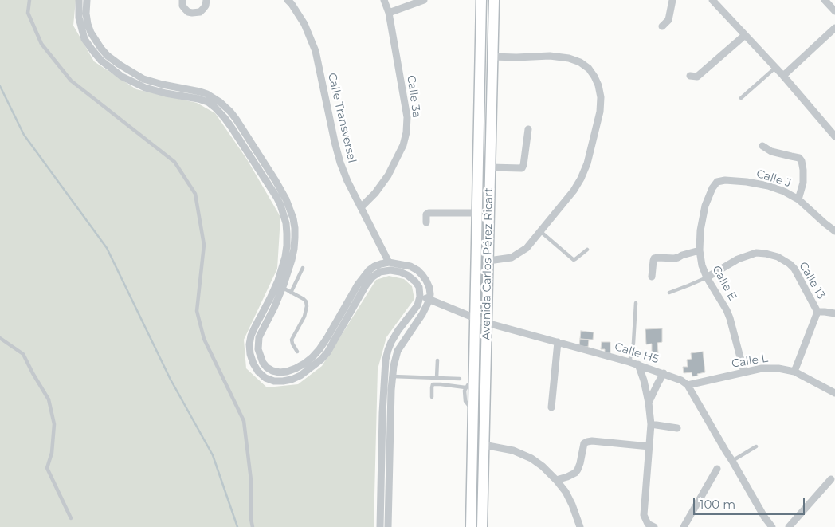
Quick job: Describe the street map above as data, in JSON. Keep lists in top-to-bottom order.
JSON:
{
  "streets": {
    "main road": ["Avenida Carlos Pérez Ricart"],
    "street": [
      "Calle 3a",
      "Calle Transversal",
      "Calle J",
      "Calle 13",
      "Calle E",
      "Calle H5",
      "Calle L"
    ]
  },
  "crossings": [
    ["Calle 3a", "Calle Transversal"],
    ["Calle J", "Calle E"],
    ["Avenida Carlos Pérez Ricart", "Calle H5"],
    ["Calle 13", "Calle E"],
    ["Calle 13", "Calle L"],
    ["Calle E", "Calle L"],
    ["Calle H5", "Calle L"]
  ],
  "scale_bar": "100 m"
}
